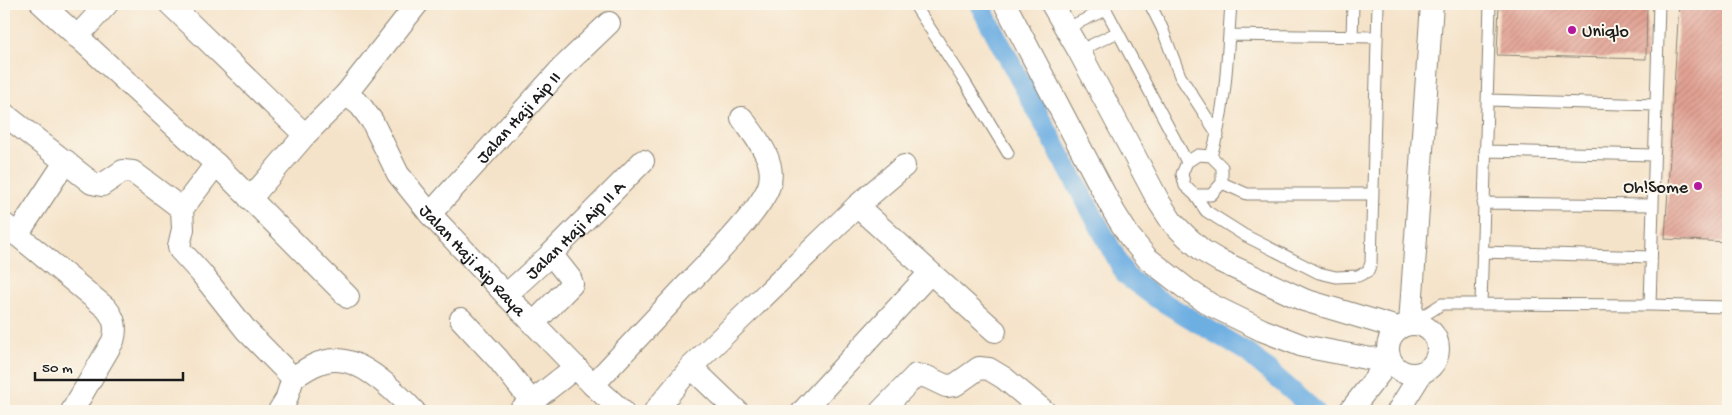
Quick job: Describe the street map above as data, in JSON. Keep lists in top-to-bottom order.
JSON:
{
  "streets": {
    "street": ["Jalan Haji Aip II", "Jalan Haji Aip II A", "Jalan Haji Aip Raya"]
  },
  "crossings": [
    ["Jalan Haji Aip II", "Jalan Haji Aip Raya"],
    ["Jalan Haji Aip II A", "Jalan Haji Aip Raya"]
  ],
  "places": ["Uniqlo", "Oh!Some"],
  "scale_bar": "50 m"
}
